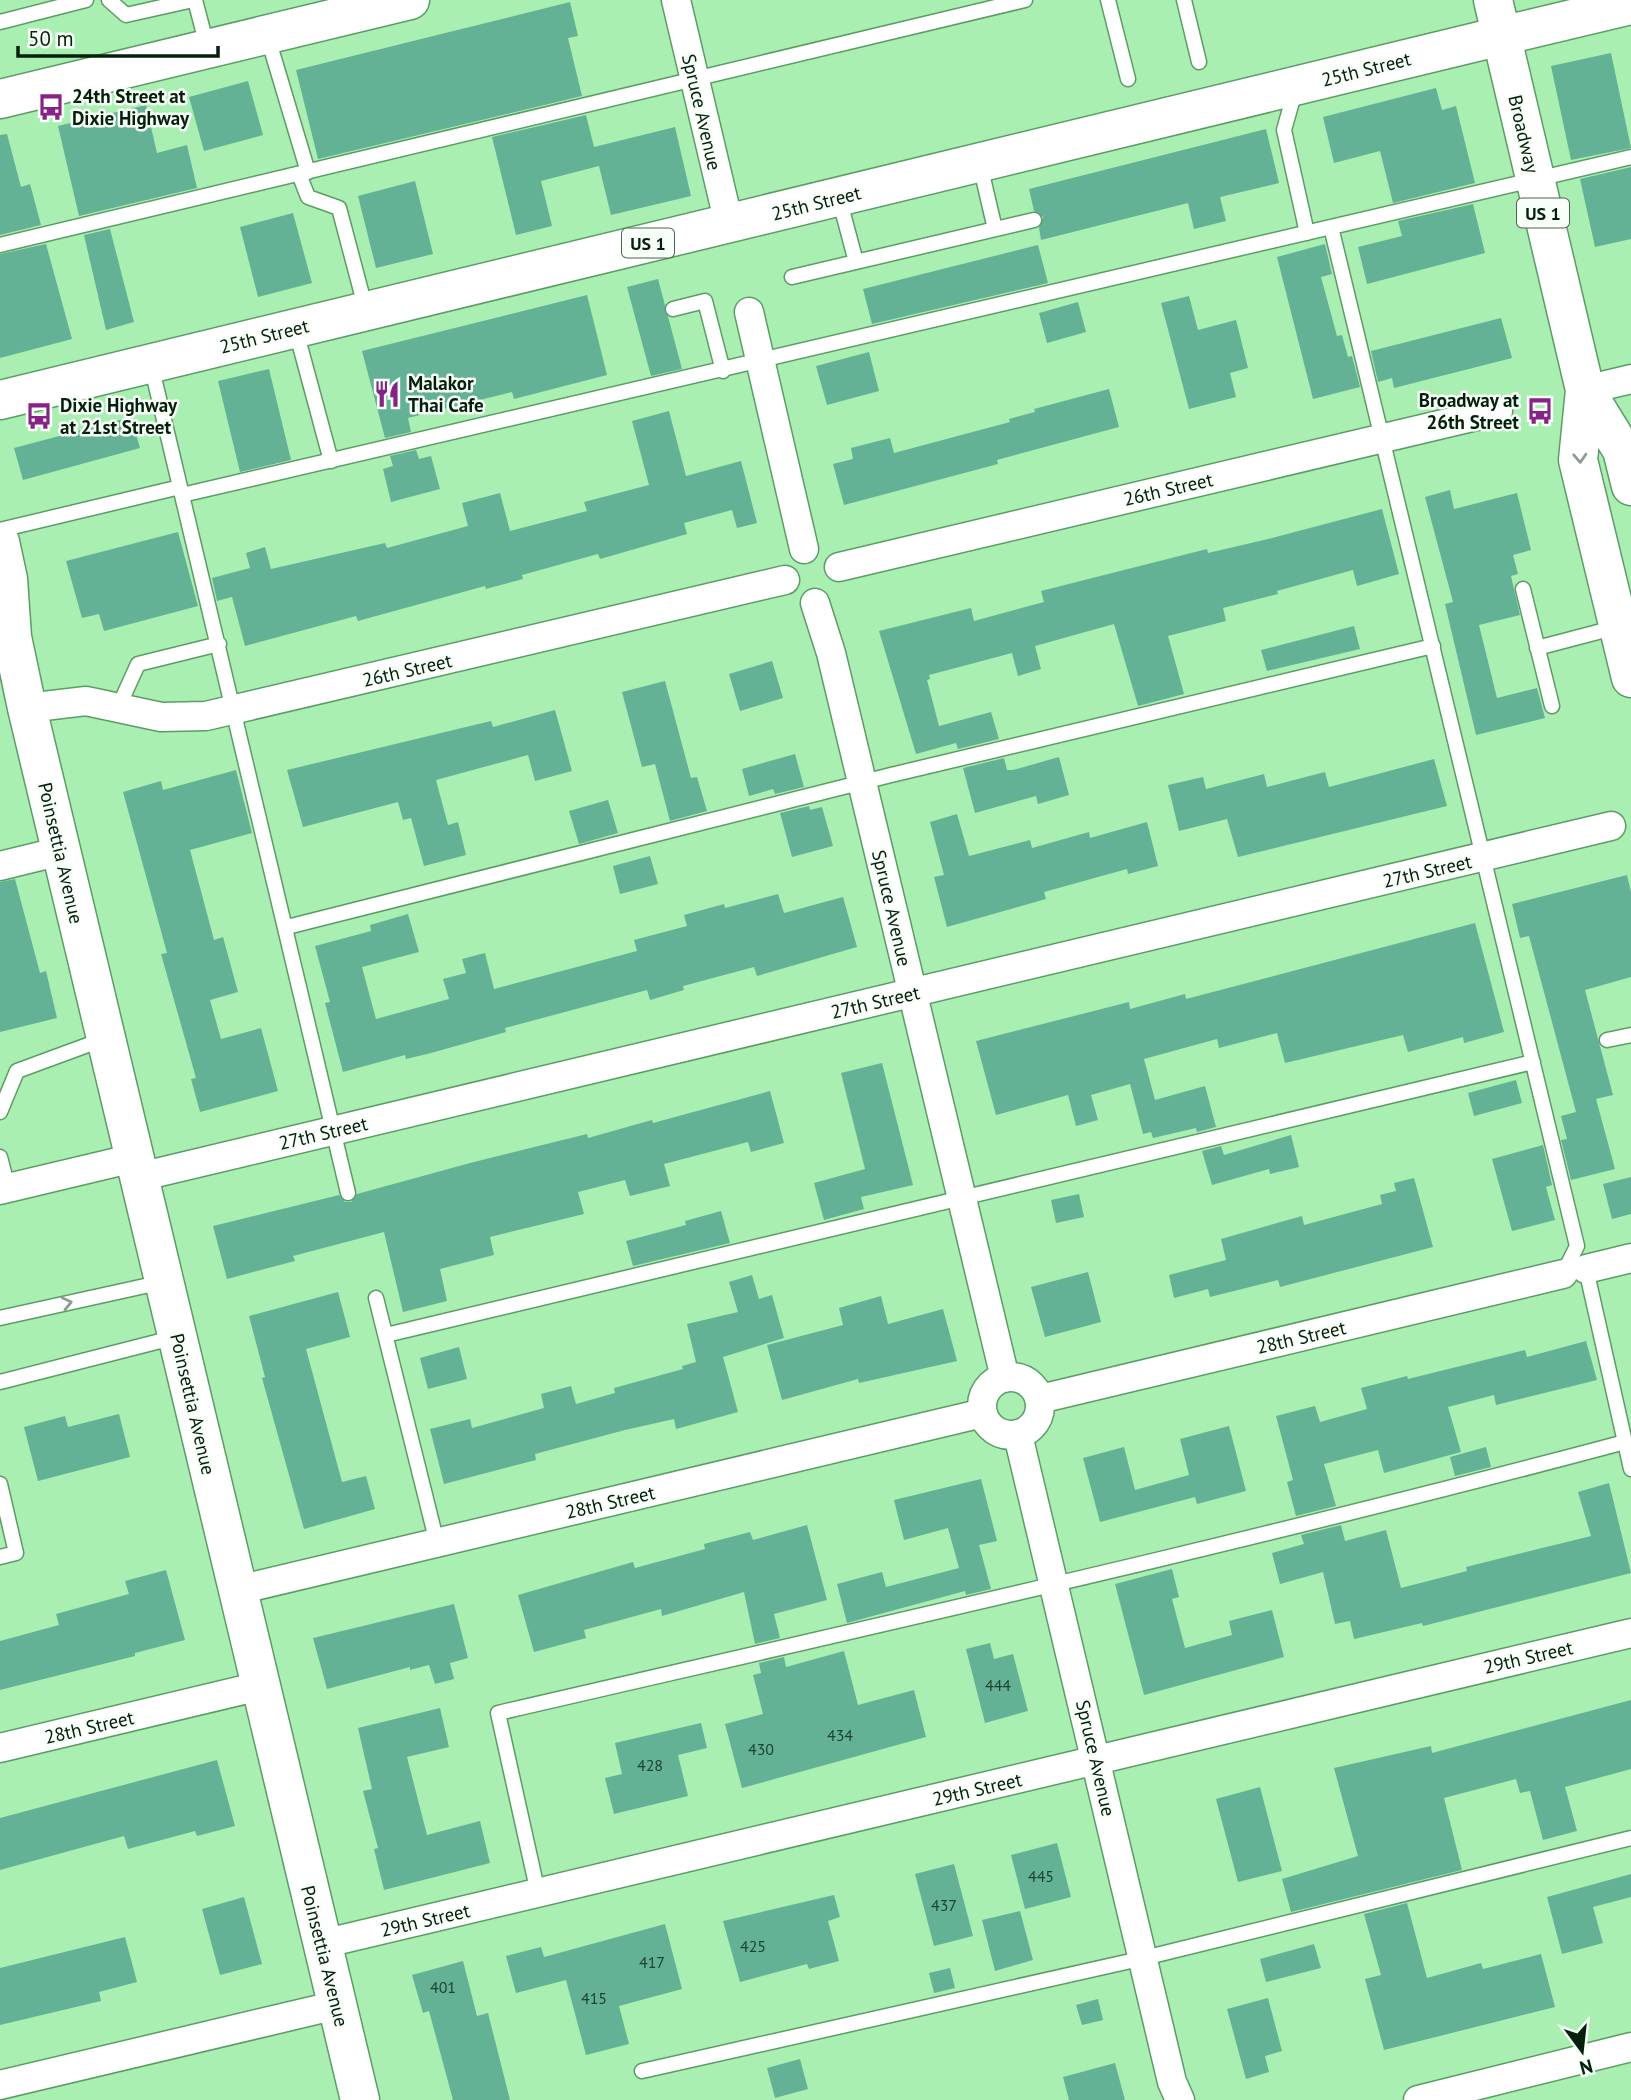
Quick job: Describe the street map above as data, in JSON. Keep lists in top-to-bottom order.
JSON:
{
  "streets": {
    "main road": [
      "25th Street",
      "Broadway",
      "US 1",
      "Poinsettia Avenue"
    ],
    "street": [
      "Spruce Avenue",
      "26th Street",
      "27th Street",
      "28th Street",
      "29th Street"
    ]
  },
  "crossings": [
    ["25th Street", "Spruce Avenue"],
    ["25th Street", "Broadway"],
    ["Spruce Avenue", "26th Street"],
    ["Spruce Avenue", "27th Street"],
    ["Spruce Avenue", "28th Street"],
    ["Spruce Avenue", "29th Street"],
    ["26th Street", "Poinsettia Avenue"],
    ["Poinsettia Avenue", "27th Street"],
    ["Poinsettia Avenue", "28th Street"],
    ["Poinsettia Avenue", "29th Street"]
  ],
  "places": {
    "bus stop": ["24th Street at Dixie Highway", "Broadway at 26th Street", "Dixie Highway at 21st Street"],
    "restaurant": ["Malakor Thai Cafe"]
  },
  "house_numbers": [
    "444",
    "434",
    "430",
    "428",
    "445",
    "437",
    "425",
    "417",
    "401",
    "415"
  ],
  "scale_bar": "50 m",
  "north": "bottom"
}
